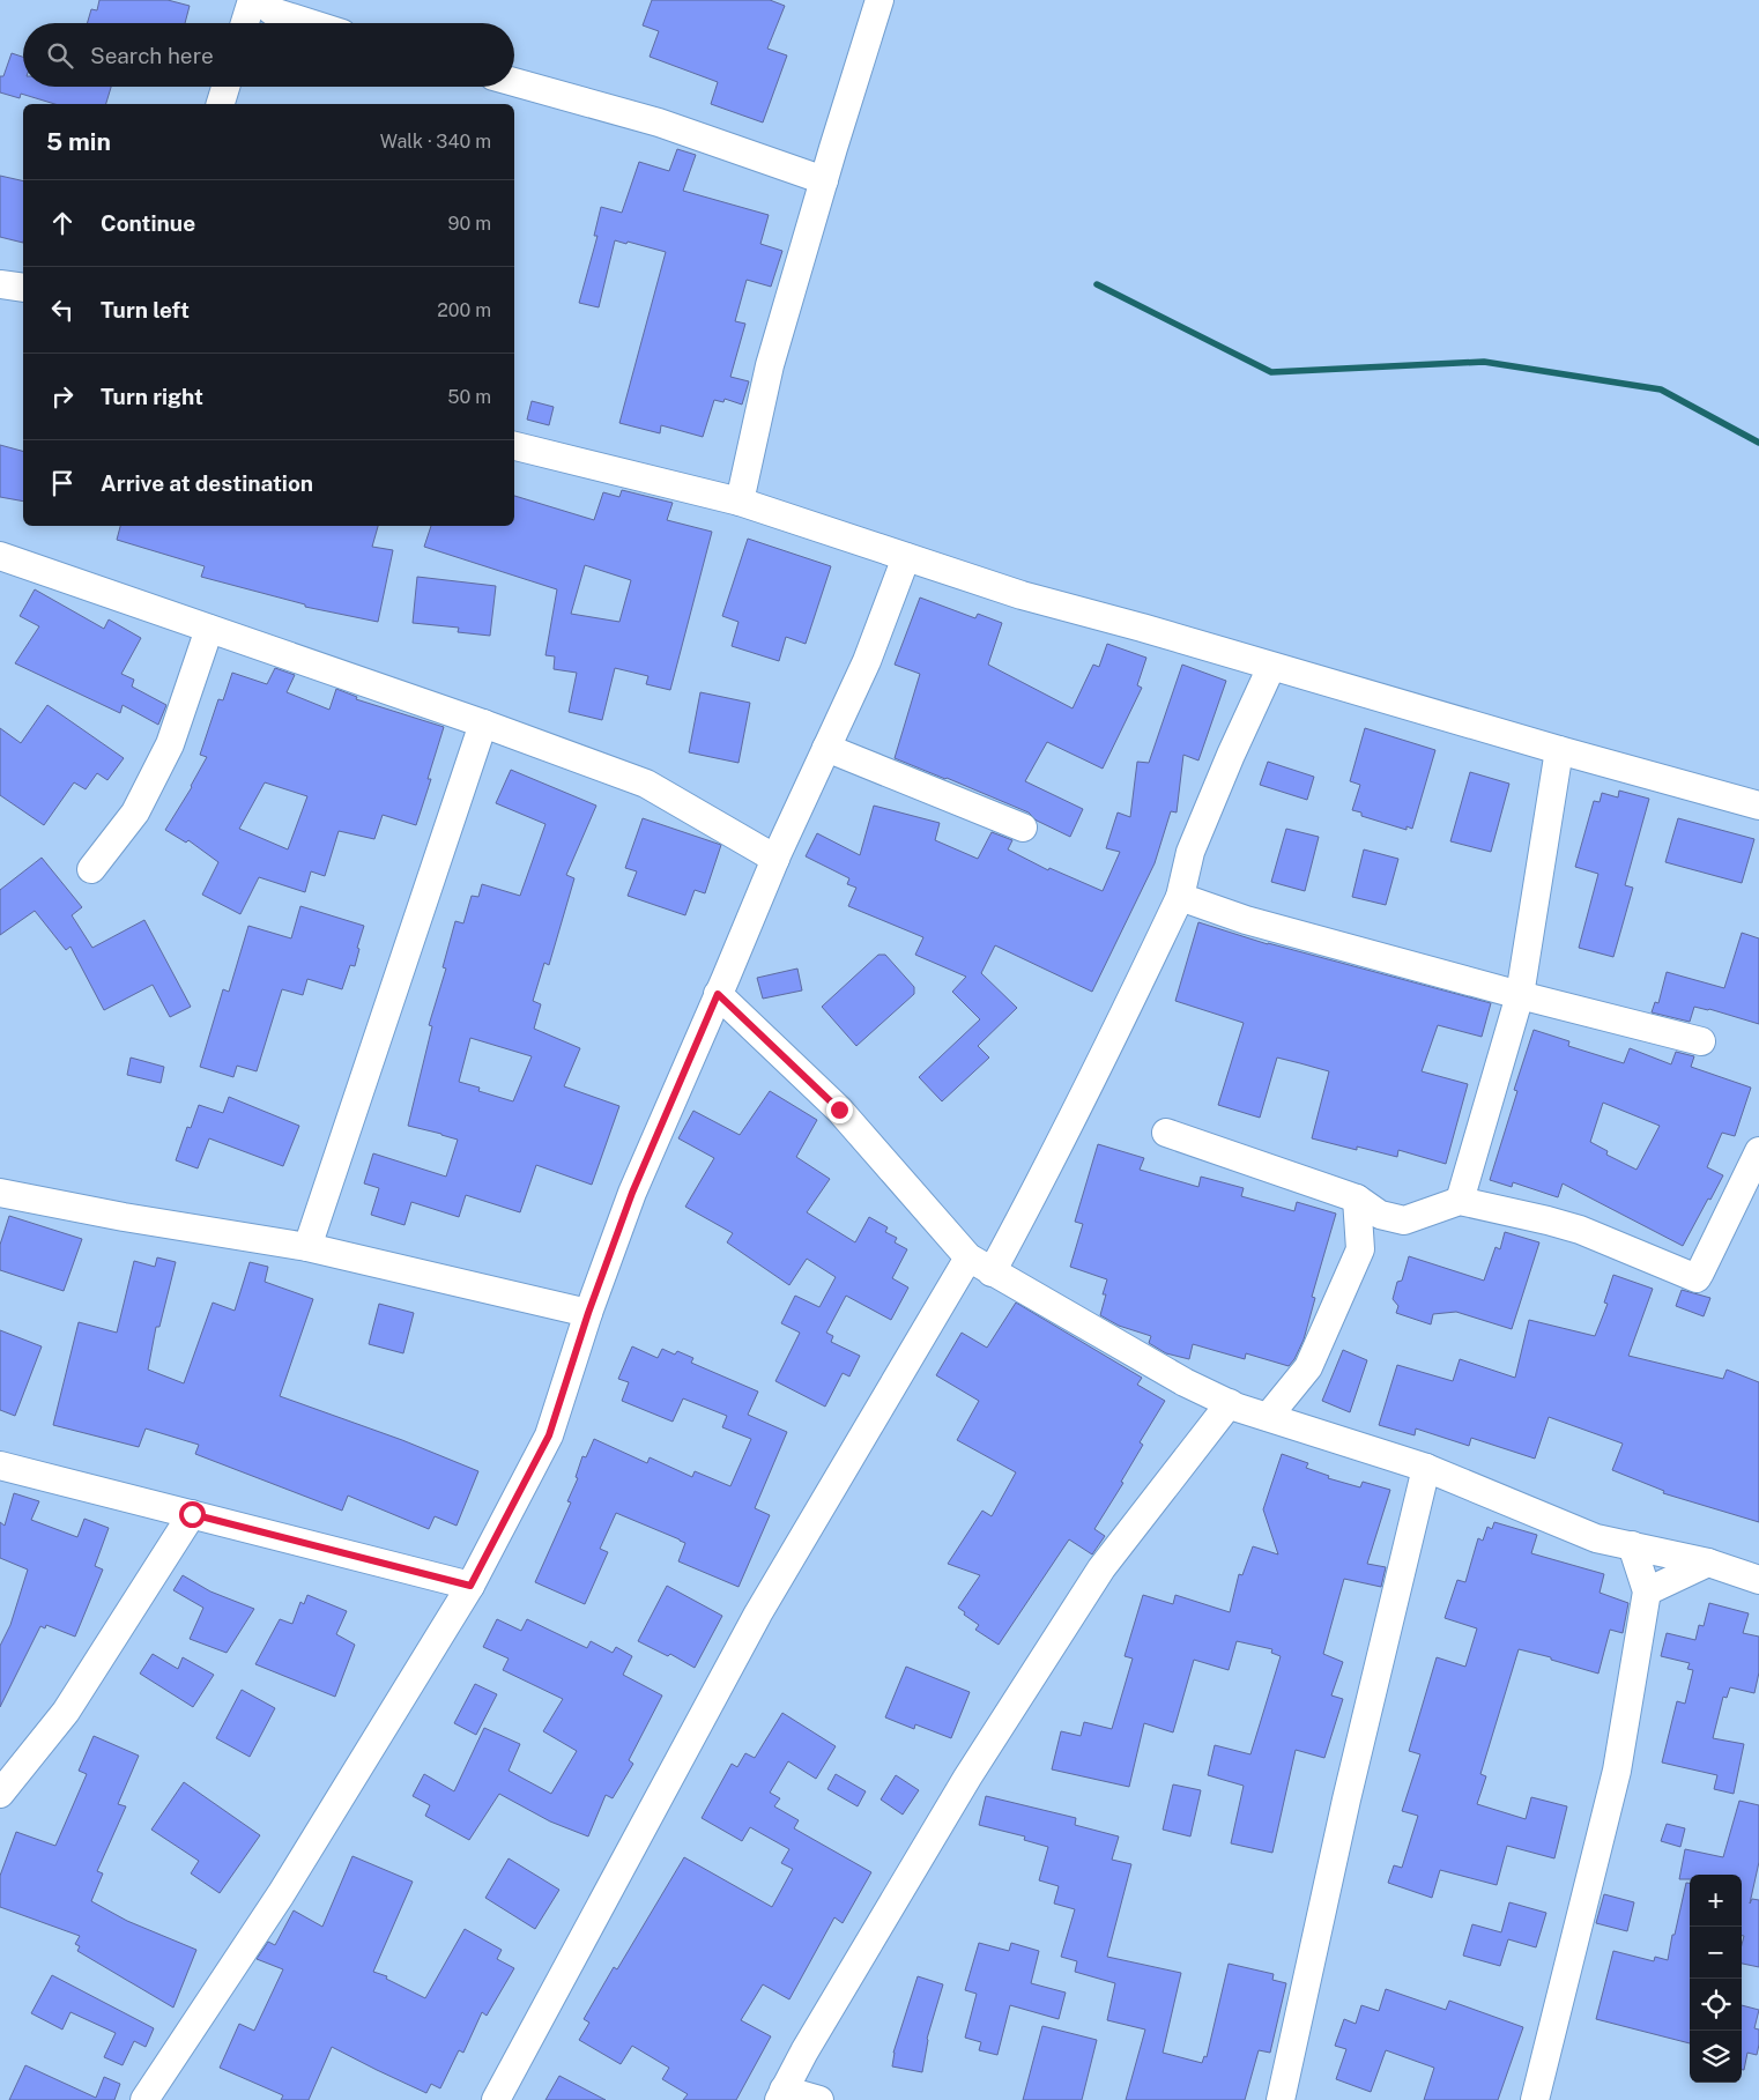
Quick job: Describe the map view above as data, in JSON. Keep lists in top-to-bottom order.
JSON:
{
  "page": {
    "search": "Search here",
    "heading": ["5 min", "Walk · 340 m"],
    "list": [
      ["Continue", "90 m"],
      ["Turn left", "200 m"],
      ["Turn right", "50 m"],
      "Arrive at destination"
    ],
    "map_buttons": ["+", "−"]
  }
}
